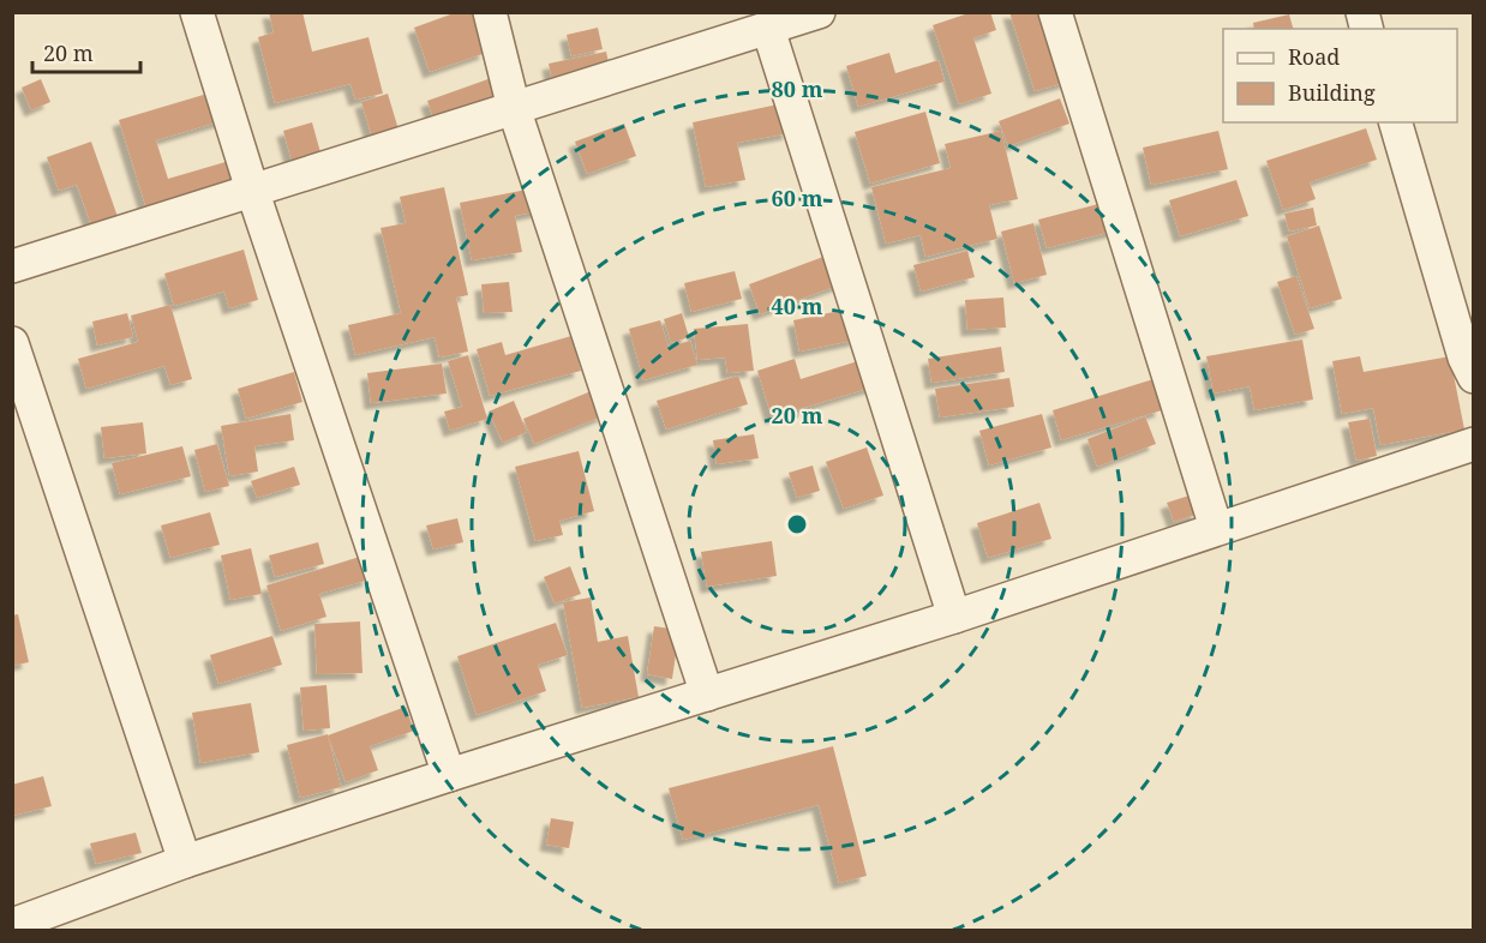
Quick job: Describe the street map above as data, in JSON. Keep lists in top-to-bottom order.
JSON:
{
  "legend": ["Road", "Building"],
  "scale_bar": "20 m",
  "rings": [
    "80 m",
    "60 m",
    "40 m",
    "20 m"
  ]
}
